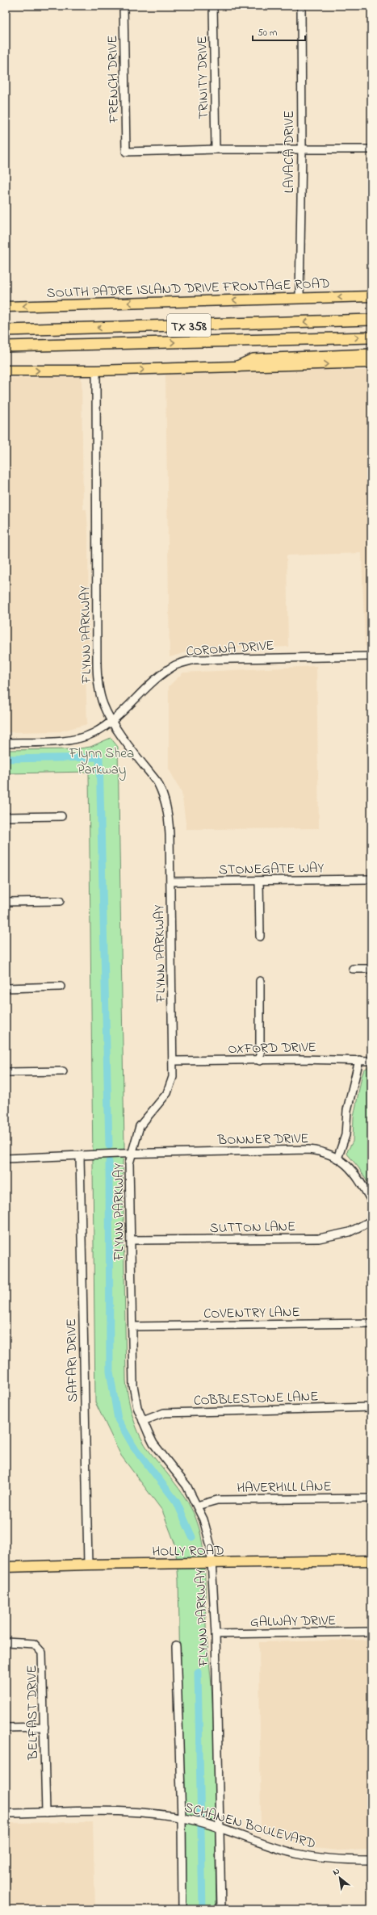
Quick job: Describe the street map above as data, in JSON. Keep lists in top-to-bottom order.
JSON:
{
  "streets": {
    "highway": ["TX 358"],
    "main road": ["SOUTH PADRE ISLAND DRIVE FRONTAGE ROAD", "HOLLY ROAD"],
    "street": [
      "TRINITY DRIVE",
      "FRENCH DRIVE",
      "LAVACA DRIVE",
      "FLYNN PARKWAY",
      "CORONA DRIVE",
      "STONEGATE WAY",
      "OXFORD DRIVE",
      "BONNER DRIVE",
      "SUTTON LANE",
      "COVENTRY LANE",
      "SAFARI DRIVE",
      "COBBLESTONE LANE",
      "HAVERHILL LANE",
      "GALWAY DRIVE",
      "BELFAST DRIVE",
      "SCHANEN BOULEVARD"
    ]
  },
  "crossings": [
    ["TRINITY DRIVE", "FRENCH DRIVE"],
    ["LAVACA DRIVE", "SOUTH PADRE ISLAND DRIVE FRONTAGE ROAD"],
    ["FLYNN PARKWAY", "CORONA DRIVE"],
    ["FLYNN PARKWAY", "STONEGATE WAY"],
    ["FLYNN PARKWAY", "OXFORD DRIVE"],
    ["FLYNN PARKWAY", "BONNER DRIVE"],
    ["FLYNN PARKWAY", "SUTTON LANE"],
    ["FLYNN PARKWAY", "COVENTRY LANE"],
    ["FLYNN PARKWAY", "COBBLESTONE LANE"],
    ["FLYNN PARKWAY", "HAVERHILL LANE"],
    ["FLYNN PARKWAY", "HOLLY ROAD"],
    ["FLYNN PARKWAY", "GALWAY DRIVE"],
    ["FLYNN PARKWAY", "SCHANEN BOULEVARD"],
    ["BONNER DRIVE", "SAFARI DRIVE"],
    ["SAFARI DRIVE", "HOLLY ROAD"],
    ["BELFAST DRIVE", "SCHANEN BOULEVARD"]
  ],
  "parks": ["Flynn Shea Parkway"],
  "scale_bar": "50 m",
  "north": "top left"
}
